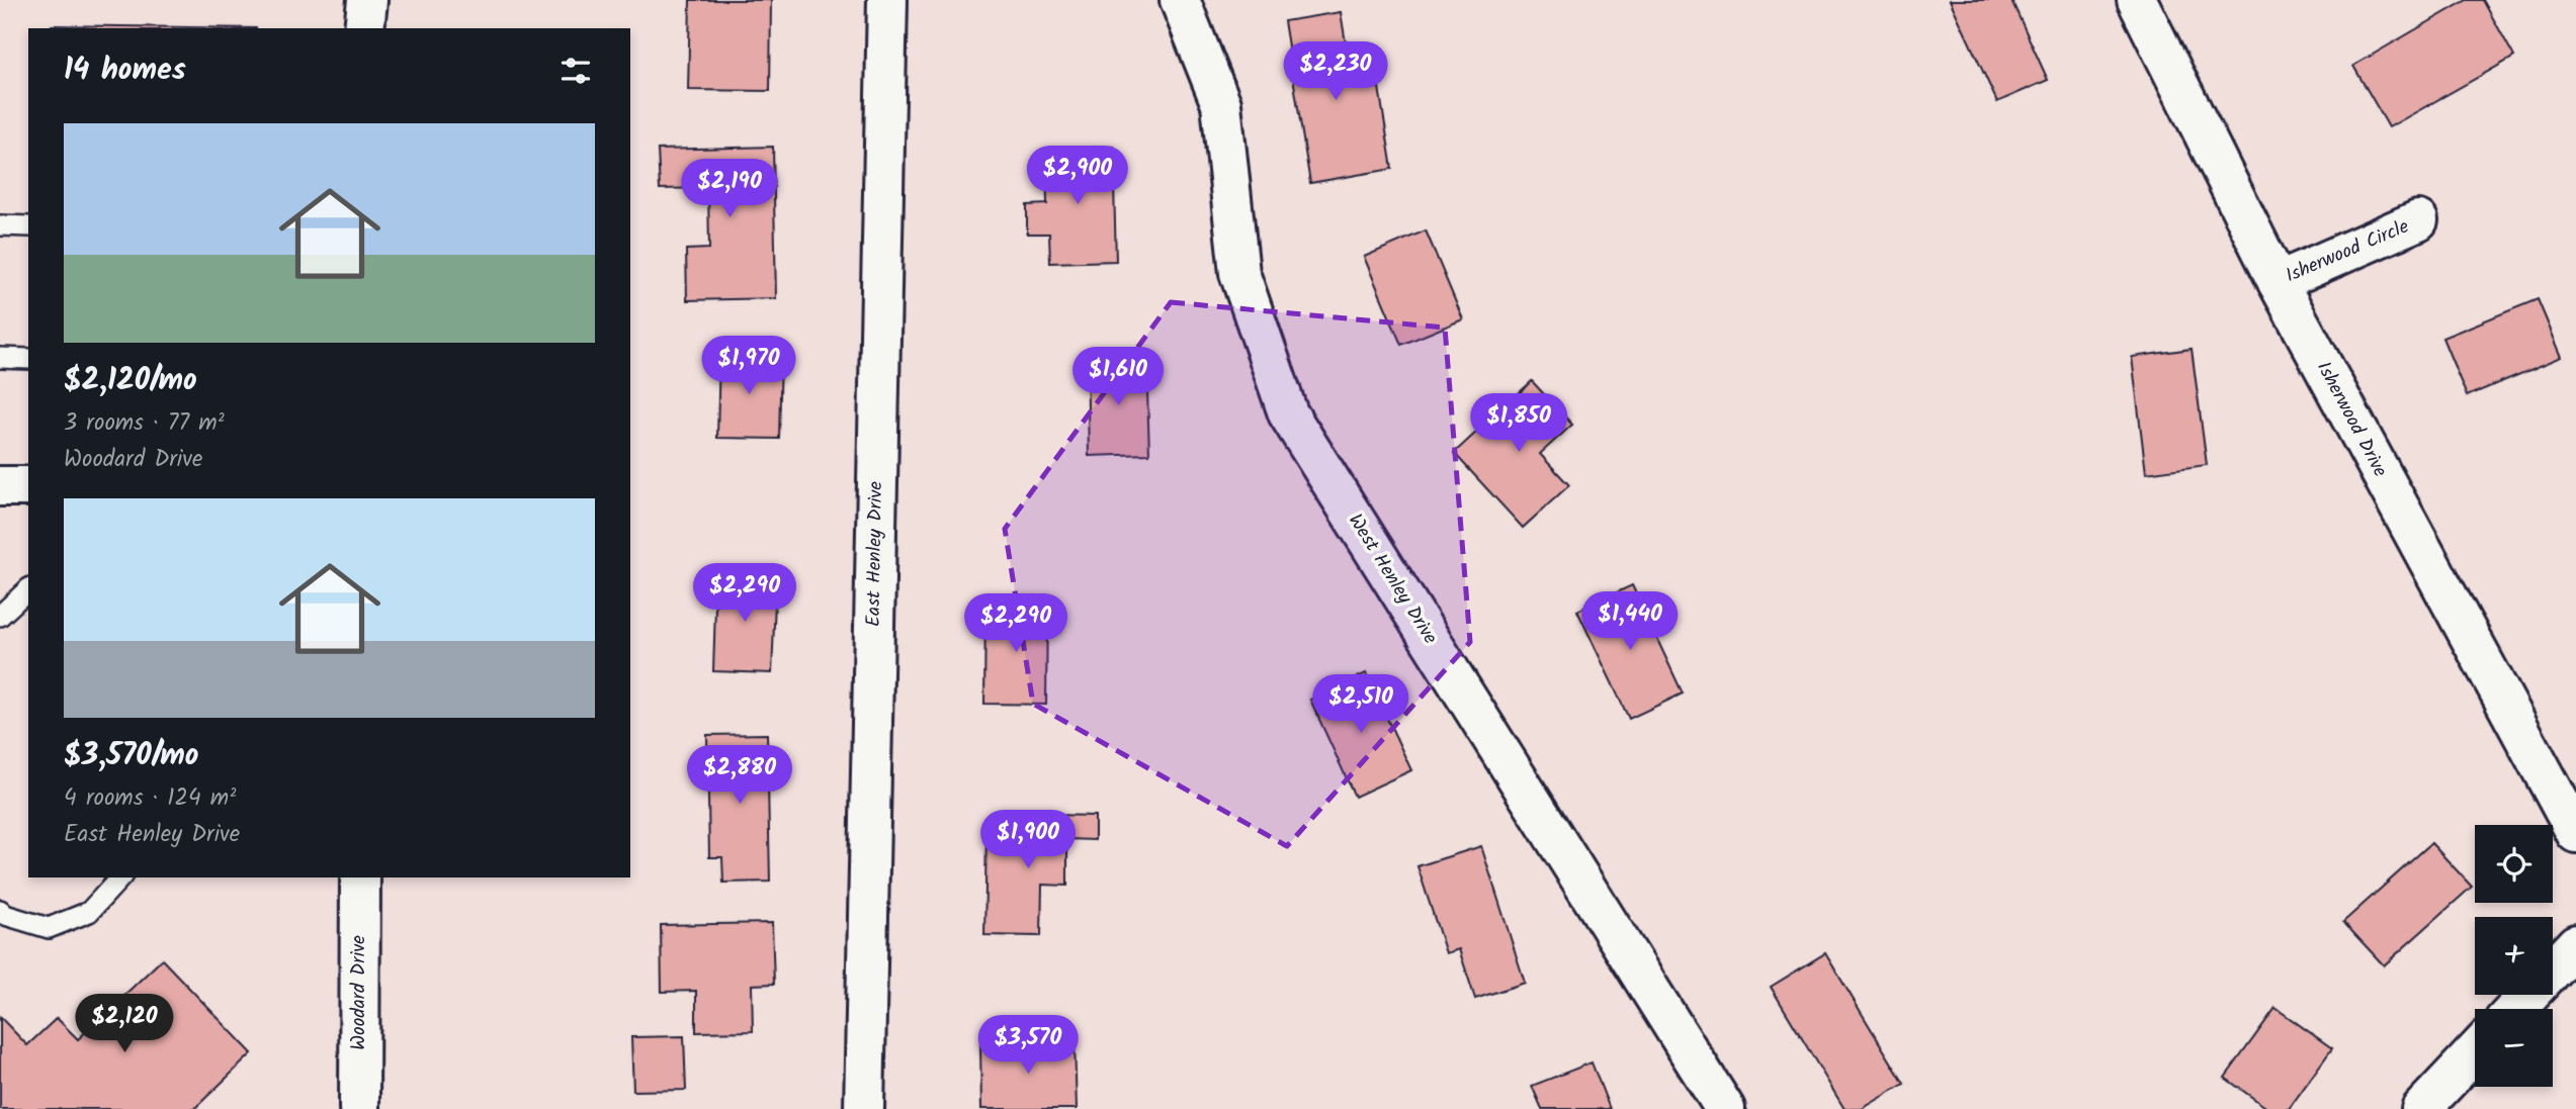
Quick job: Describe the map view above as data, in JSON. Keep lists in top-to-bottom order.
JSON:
{
  "streets": {
    "street": [
      "Isherwood Circle",
      "Isherwood Drive",
      "East Henley Drive",
      "West Henley Drive",
      "Woodard Drive"
    ]
  },
  "crossings": [
    ["Isherwood Circle", "Isherwood Drive"]
  ],
  "page": {
    "heading": "14 homes",
    "price": [
      "$2,230",
      "$2,900",
      "$2,190",
      "$1,970",
      "$1,610",
      "$1,850",
      "$2,290",
      "$1,440",
      "$2,290",
      "$2,510",
      "$2,880",
      "$1,900",
      "$2,120",
      "$3,570"
    ],
    "list": [
      {
        "name": "$2,120/mo",
        "note": "3 rooms · 77 m² · Woodard Drive"
      },
      {
        "name": "$3,570/mo",
        "note": "4 rooms · 124 m² · East Henley Drive"
      }
    ],
    "map_buttons": ["+", "−"]
  }
}
